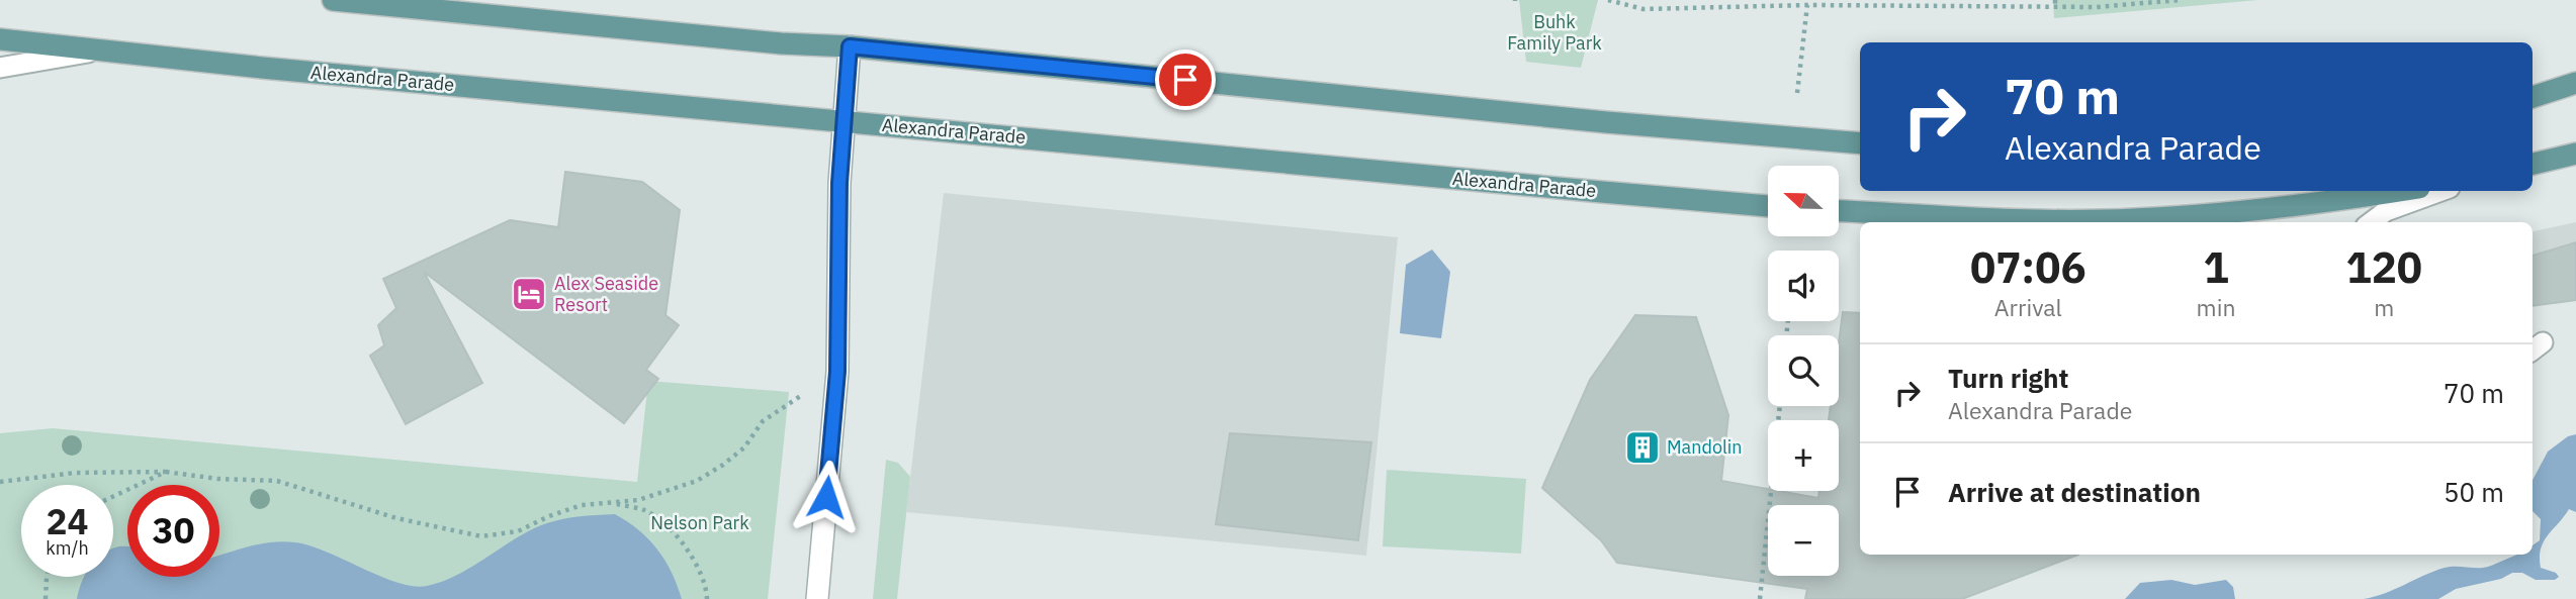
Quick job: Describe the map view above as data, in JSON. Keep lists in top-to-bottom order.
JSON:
{
  "streets": {
    "main road": ["Alexandra Parade"]
  },
  "parks": ["Buhk Family Park", "Nelson Park"],
  "places": {
    "hotel": ["Alex Seaside Resort"],
    "building": ["Mandolin"]
  },
  "north": "left",
  "page": {
    "turn": ["70 m", "Alexandra Parade"],
    "map_buttons": ["+", "−"],
    "eta": [
      "07:06",
      "Arrival",
      "1",
      "min",
      "120",
      "m"
    ],
    "list": [
      {
        "name": "Turn right",
        "note": "Alexandra Parade",
        "value": "70 m"
      },
      {
        "name": "Arrive at destination",
        "value": "50 m"
      }
    ],
    "speed": "24 km/h",
    "limit": "30"
  }
}
